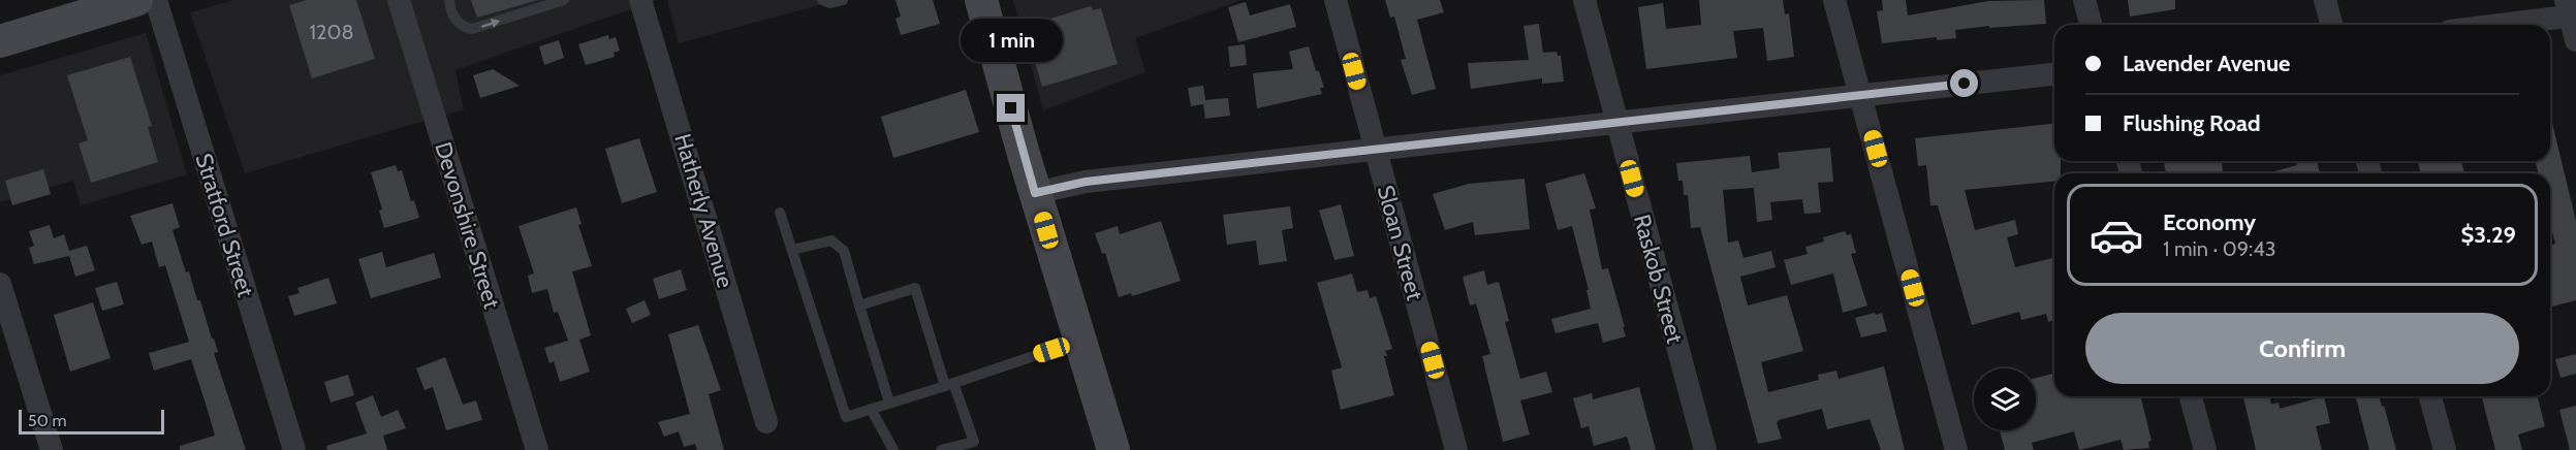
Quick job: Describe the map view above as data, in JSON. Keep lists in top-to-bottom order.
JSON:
{
  "streets": {
    "street": [
      "Hatherly Avenue",
      "Stratford Street",
      "Devonshire Street",
      "Sloan Street",
      "Raskob Street"
    ]
  },
  "house_numbers": ["1208"],
  "scale_bar": "50 m",
  "page": {
    "bubble": "1 min",
    "banner": ["Lavender Avenue", "Flushing Road"],
    "list": [
      {
        "name": "Economy",
        "note": "1 min · 09:43",
        "value": "$3.29"
      }
    ],
    "buttons": "Confirm",
    "scale": "50 m"
  }
}
